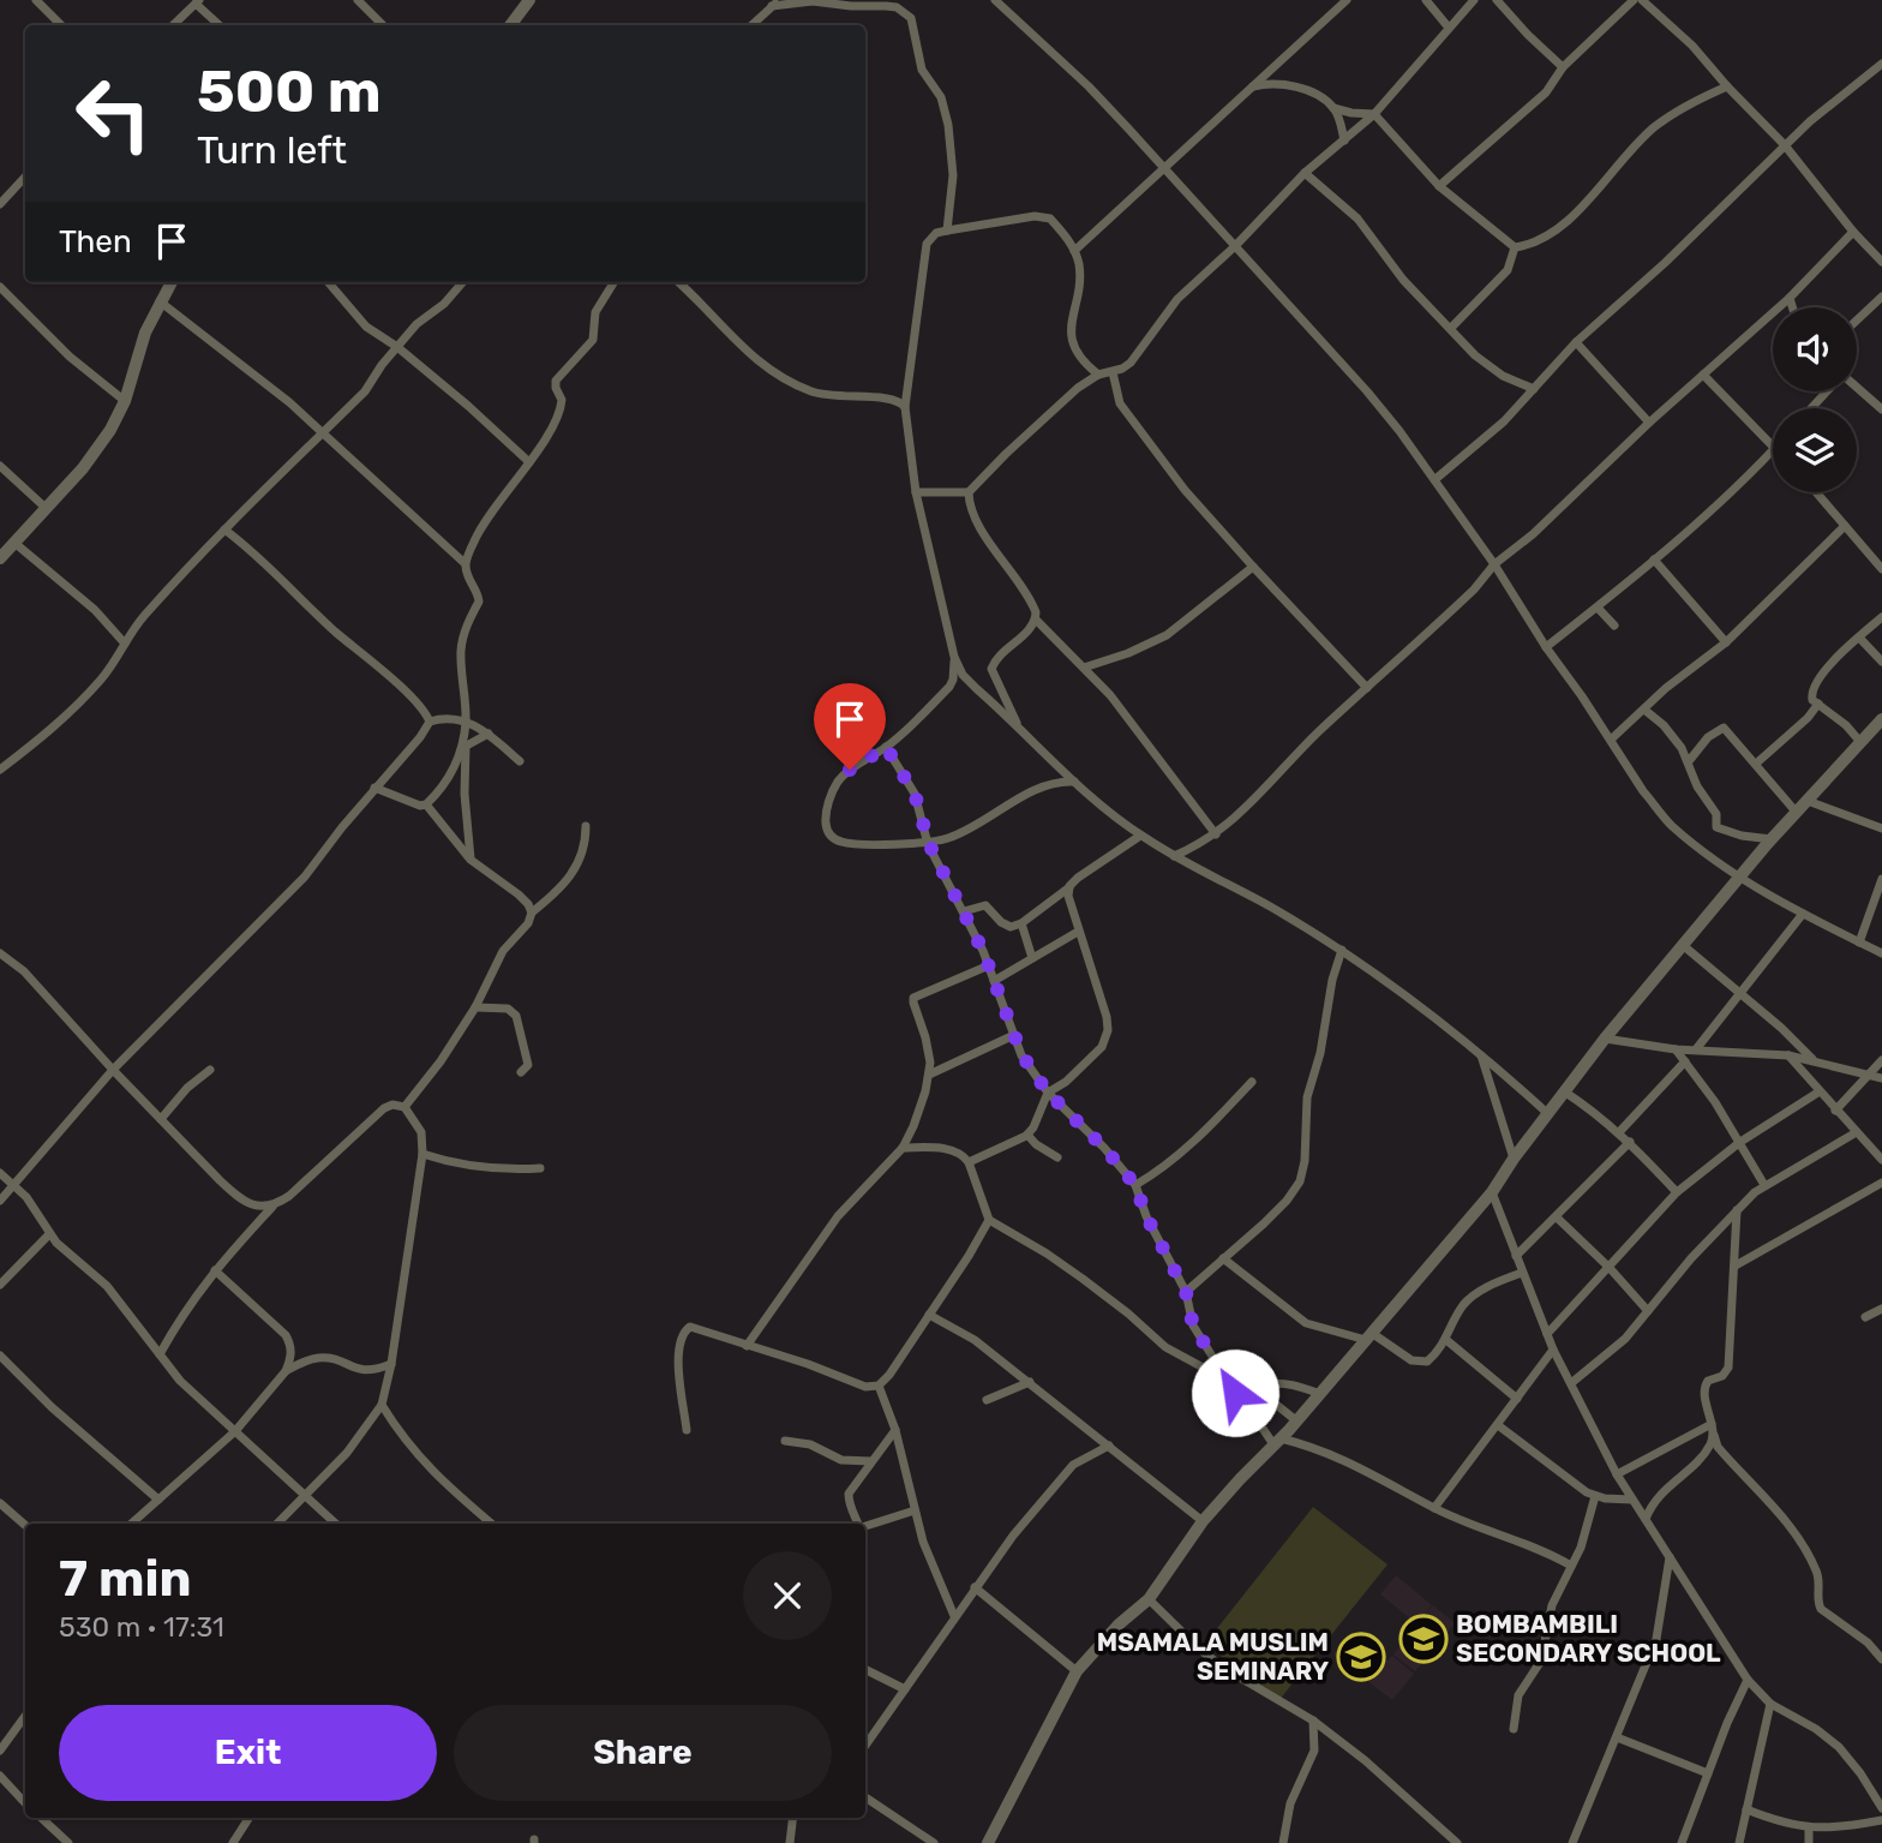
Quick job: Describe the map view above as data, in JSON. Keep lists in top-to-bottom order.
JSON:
{
  "places": {
    "school or university": ["BOMBAMBILI SECONDARY SCHOOL", "MSAMALA MUSLIM SEMINARY"]
  },
  "page": {
    "turn": ["500 m", "Turn left"],
    "then": "Then",
    "heading": ["7 min", "530 m · 17:31"],
    "buttons": ["Exit", "Share"]
  }
}
